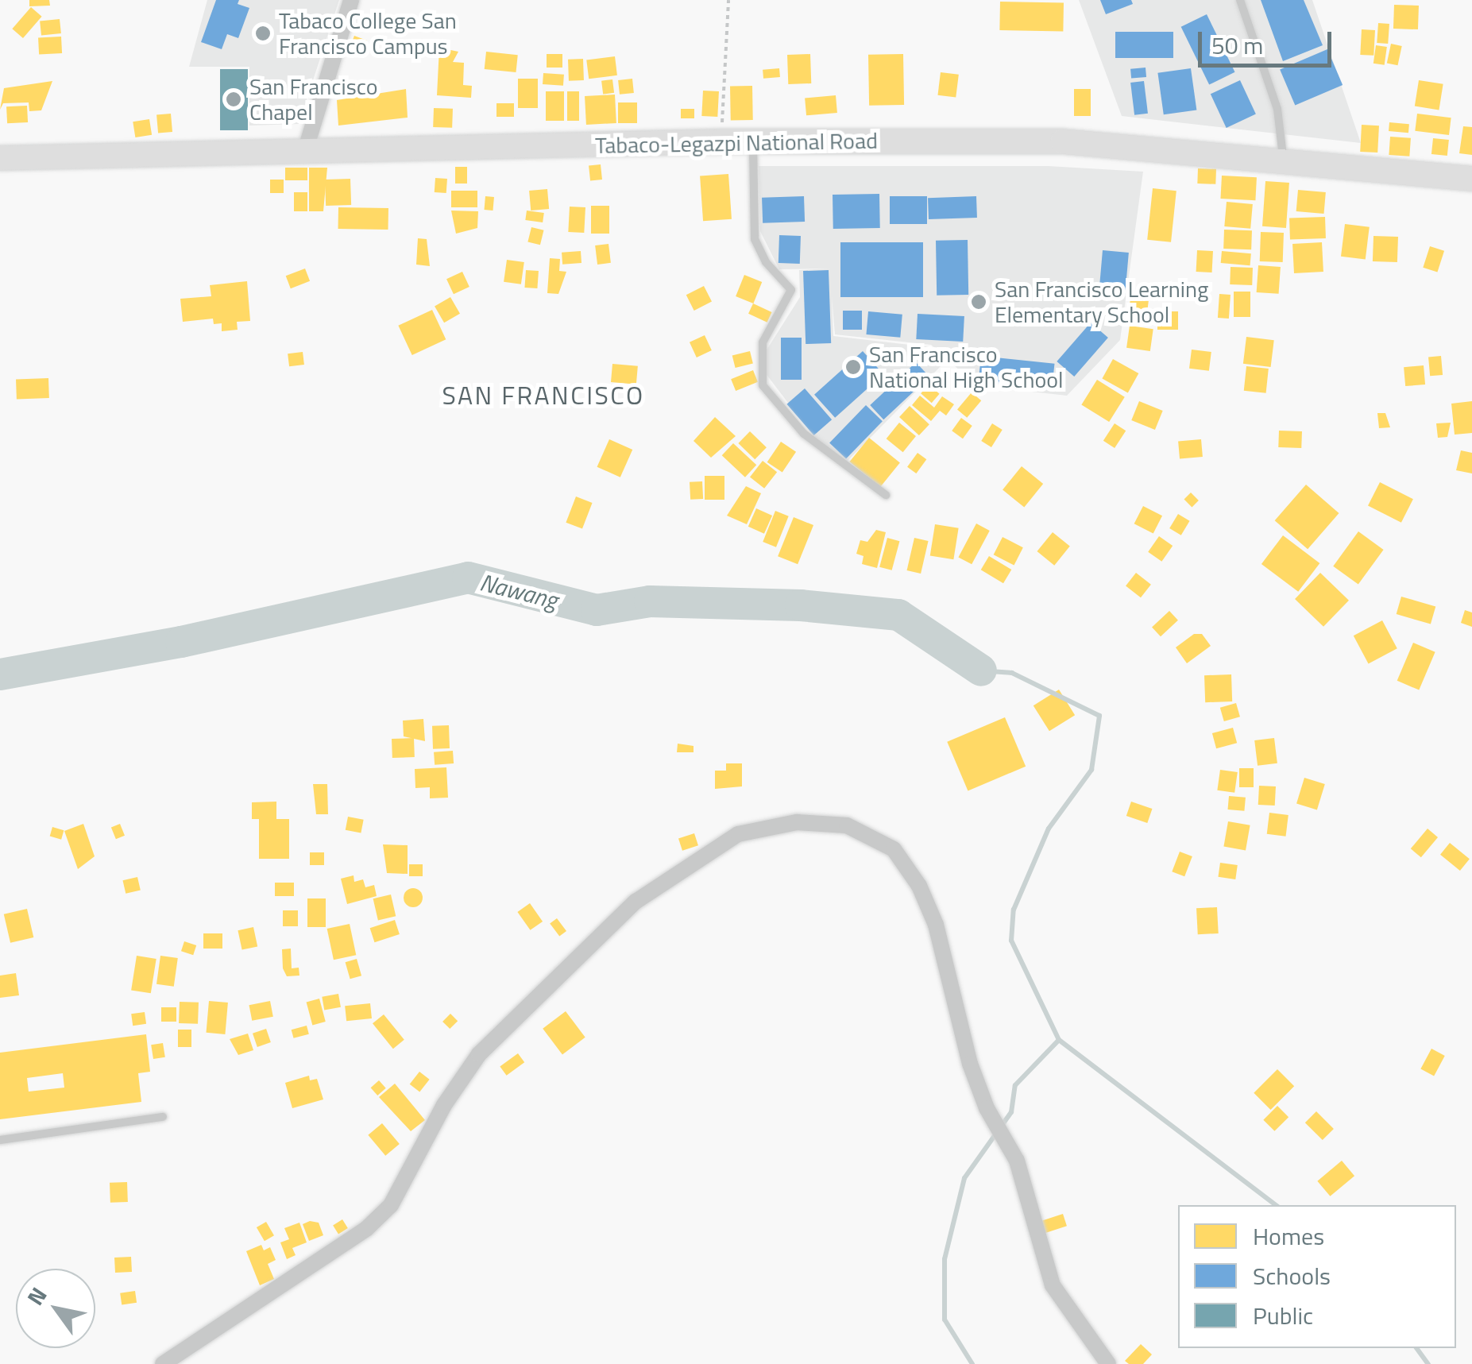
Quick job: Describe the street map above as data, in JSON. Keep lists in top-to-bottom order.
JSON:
{
  "streets": {
    "main road": ["Tabaco-Legazpi National Road"]
  },
  "districts": ["SAN FRANCISCO"],
  "water": ["Nawang"],
  "places": [
    "Tabaco College San Francisco Campus",
    "San Francisco Chapel",
    "San Francisco Learning Elementary School",
    "San Francisco National High School"
  ],
  "legend": ["Homes", "Schools", "Public"],
  "scale_bar": "50 m",
  "north": "top left"
}
